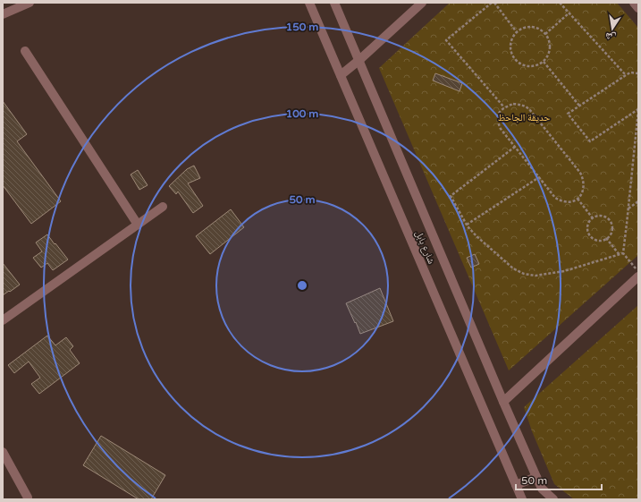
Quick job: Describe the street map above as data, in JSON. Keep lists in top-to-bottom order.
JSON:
{
  "streets": {
    "street": ["شارع بابل"]
  },
  "parks": ["حديقة الجاحظ"],
  "scale_bar": "50 m",
  "north": "bottom",
  "rings": ["150 m", "100 m", "50 m"]
}
